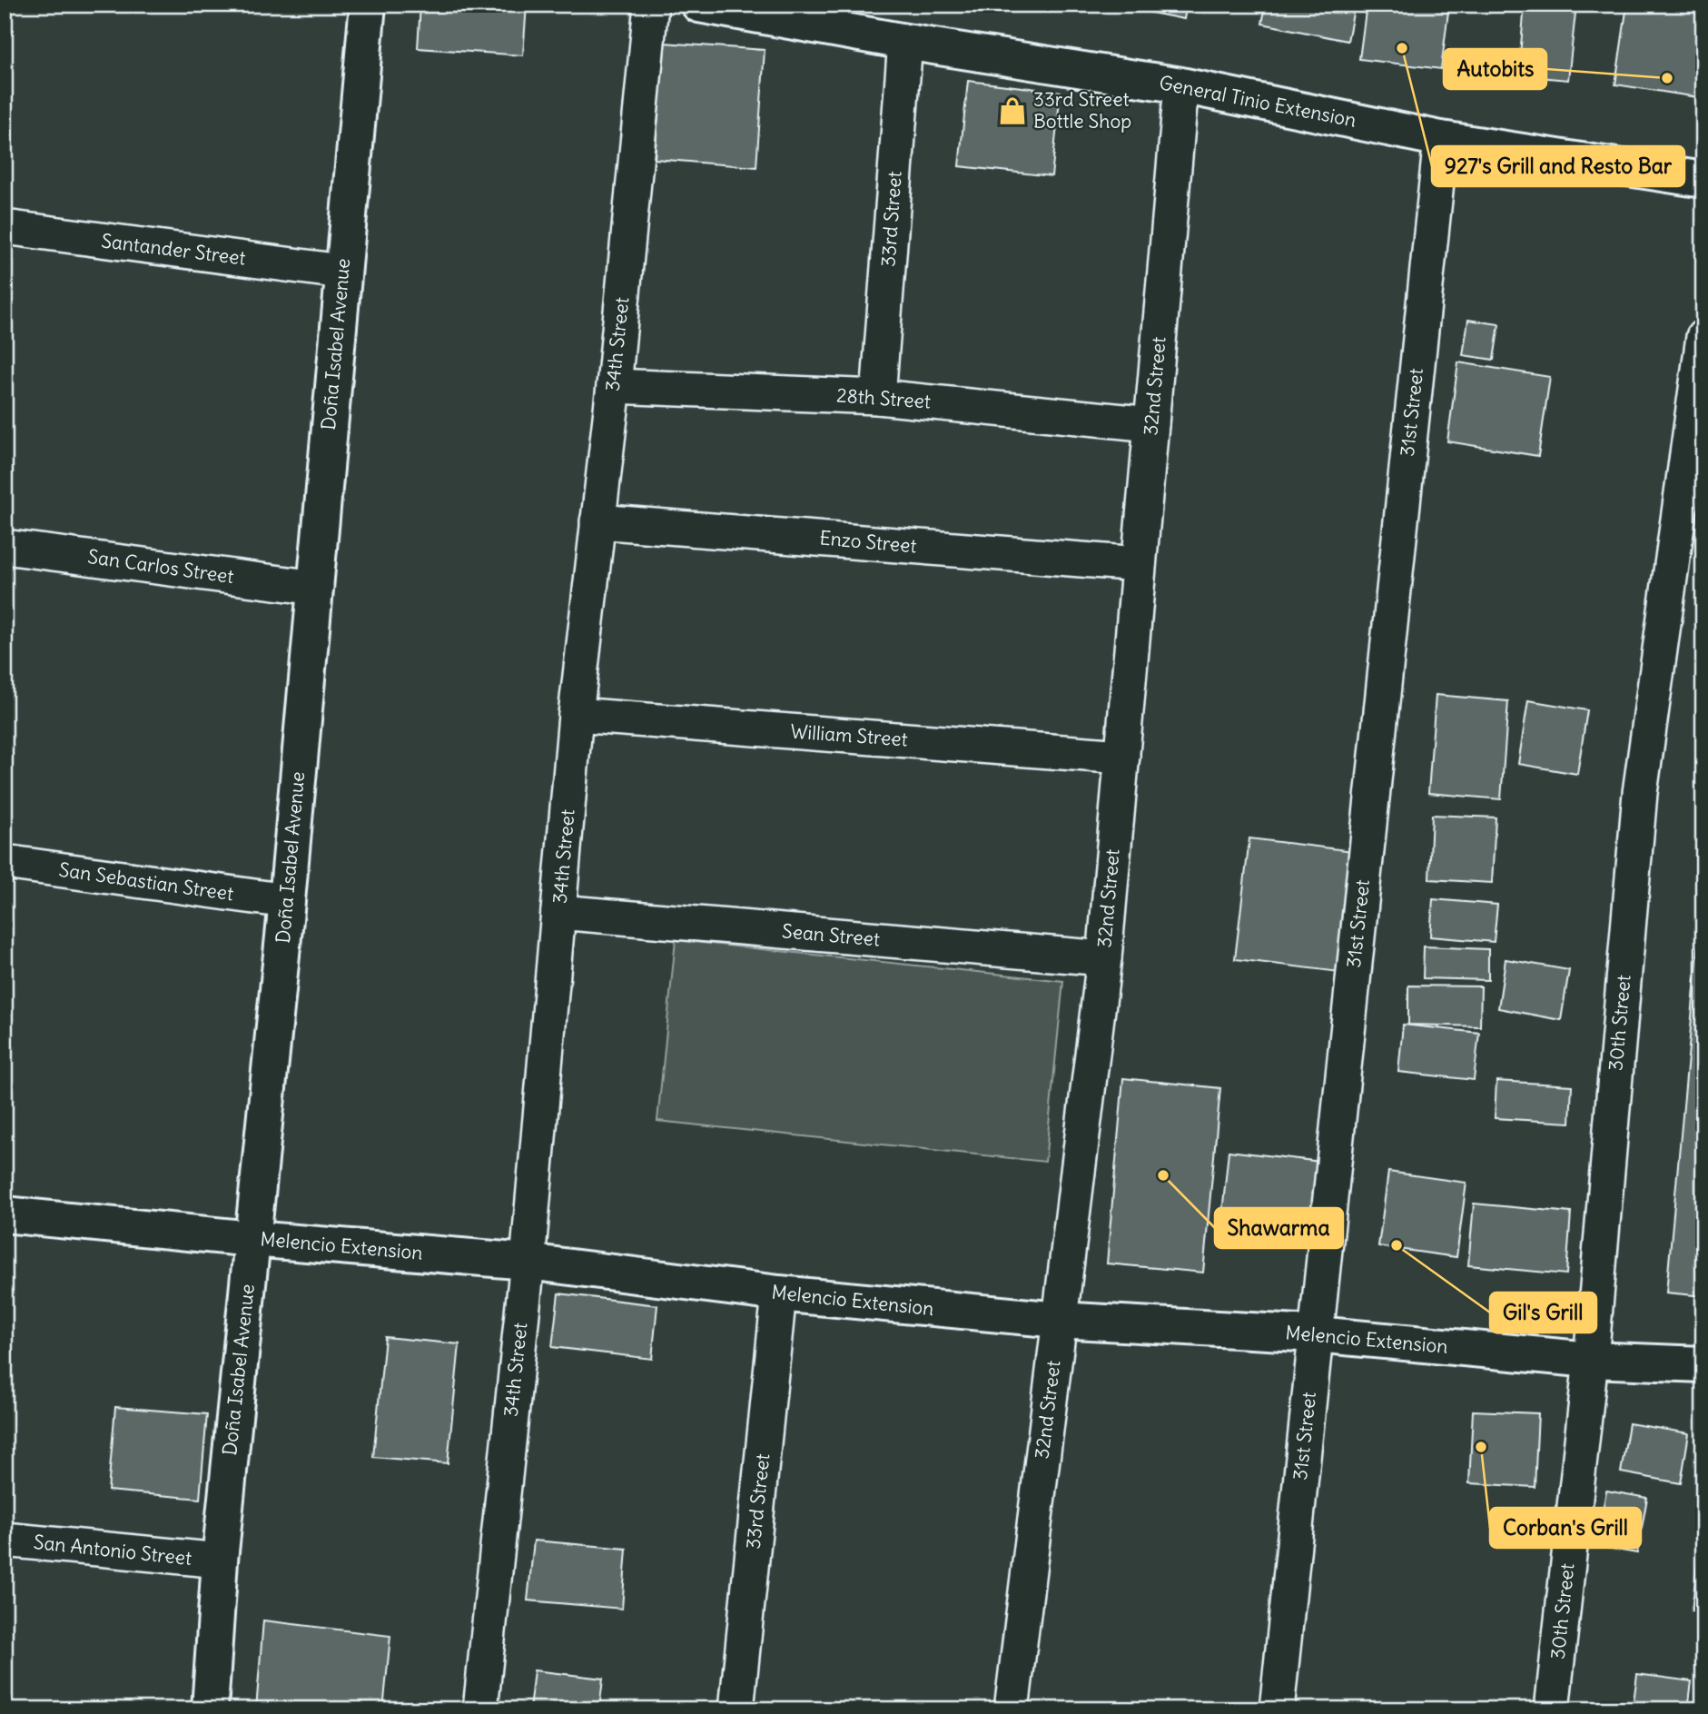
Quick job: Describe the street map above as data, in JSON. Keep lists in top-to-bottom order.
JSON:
{
  "streets": {
    "street": [
      "General Tinio Extension",
      "33rd Street",
      "Santander Street",
      "Doña Isabel Avenue",
      "34th Street",
      "32nd Street",
      "28th Street",
      "31st Street",
      "Enzo Street",
      "San Carlos Street",
      "William Street",
      "San Sebastian Street",
      "Sean Street",
      "30th Street",
      "Melencio Extension",
      "San Antonio Street"
    ]
  },
  "crossings": [
    ["General Tinio Extension", "33rd Street"],
    ["General Tinio Extension", "32nd Street"],
    ["General Tinio Extension", "31st Street"],
    ["33rd Street", "28th Street"],
    ["33rd Street", "Melencio Extension"],
    ["Santander Street", "Doña Isabel Avenue"],
    ["Doña Isabel Avenue", "San Carlos Street"],
    ["Doña Isabel Avenue", "San Sebastian Street"],
    ["Doña Isabel Avenue", "Melencio Extension"],
    ["Doña Isabel Avenue", "San Antonio Street"],
    ["34th Street", "28th Street"],
    ["34th Street", "Enzo Street"],
    ["34th Street", "William Street"],
    ["34th Street", "Sean Street"],
    ["34th Street", "Melencio Extension"],
    ["32nd Street", "28th Street"],
    ["32nd Street", "Enzo Street"],
    ["32nd Street", "William Street"],
    ["32nd Street", "Sean Street"],
    ["32nd Street", "Melencio Extension"],
    ["31st Street", "Melencio Extension"],
    ["30th Street", "Melencio Extension"]
  ],
  "places": {
    "other": [
      "927's Grill and Resto Bar",
      "Autobits",
      "Shawarma",
      "Gil's Grill",
      "Corban's Grill"
    ],
    "shop": ["33rd Street Bottle Shop"]
  }
}
